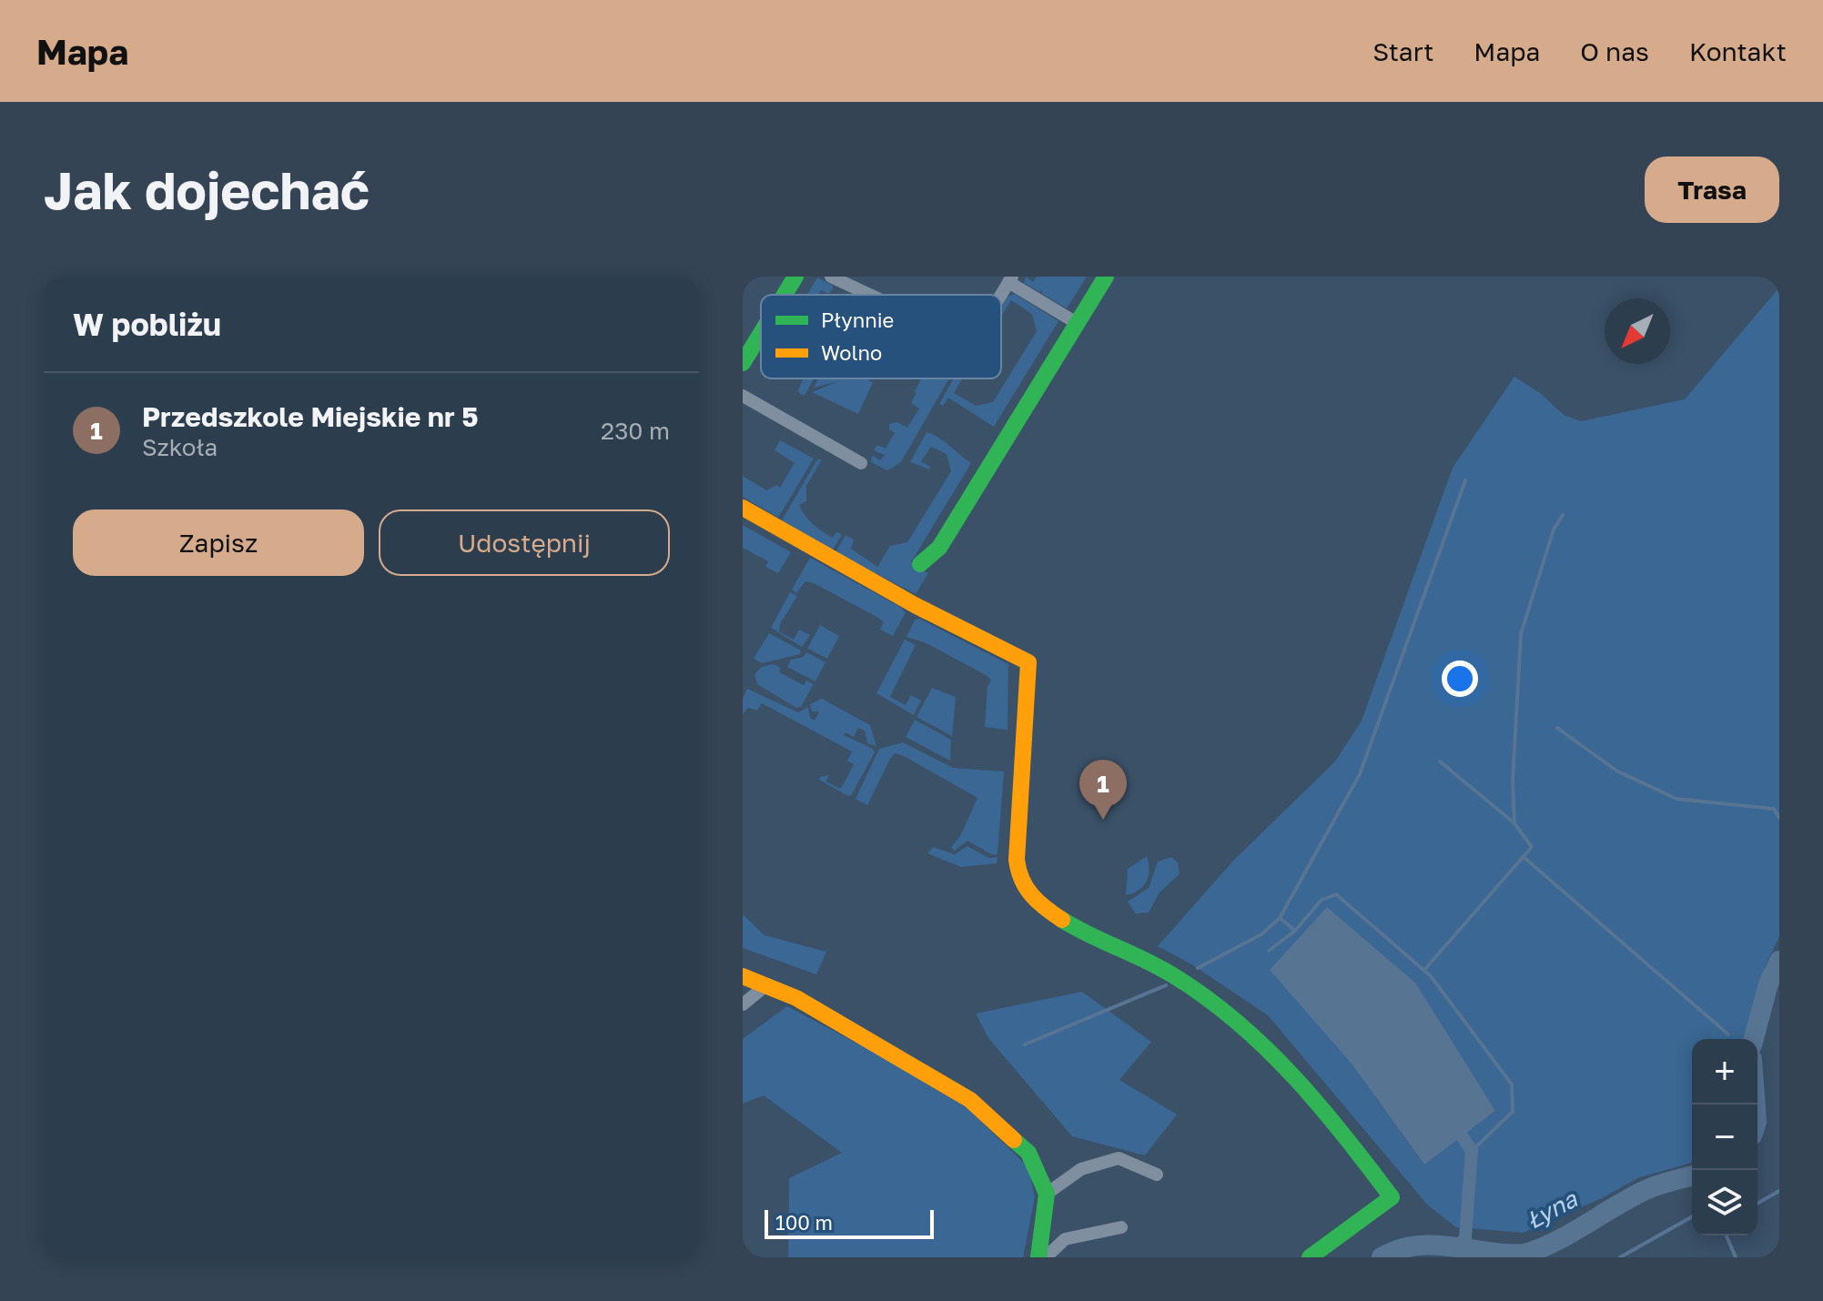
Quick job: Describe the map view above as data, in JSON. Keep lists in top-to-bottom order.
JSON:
{
  "water": ["Łyna"],
  "legend": ["Płynnie", "Wolno"],
  "scale_bar": "100 m",
  "north": "bottom left",
  "page": {
    "header": "Mapa",
    "nav": [
      "Start",
      "Mapa",
      "O nas",
      "Kontakt"
    ],
    "buttons": [
      "Trasa",
      ["Zapisz", "Udostępnij"]
    ],
    "title": "Jak dojechać",
    "heading": "W pobliżu",
    "list": [
      {
        "mark": "1",
        "name": "Przedszkole Miejskie nr 5",
        "note": "Szkoła",
        "value": "230 m"
      }
    ],
    "pins": "1",
    "map_buttons": ["+", "−"],
    "scale": "100 m"
  }
}
